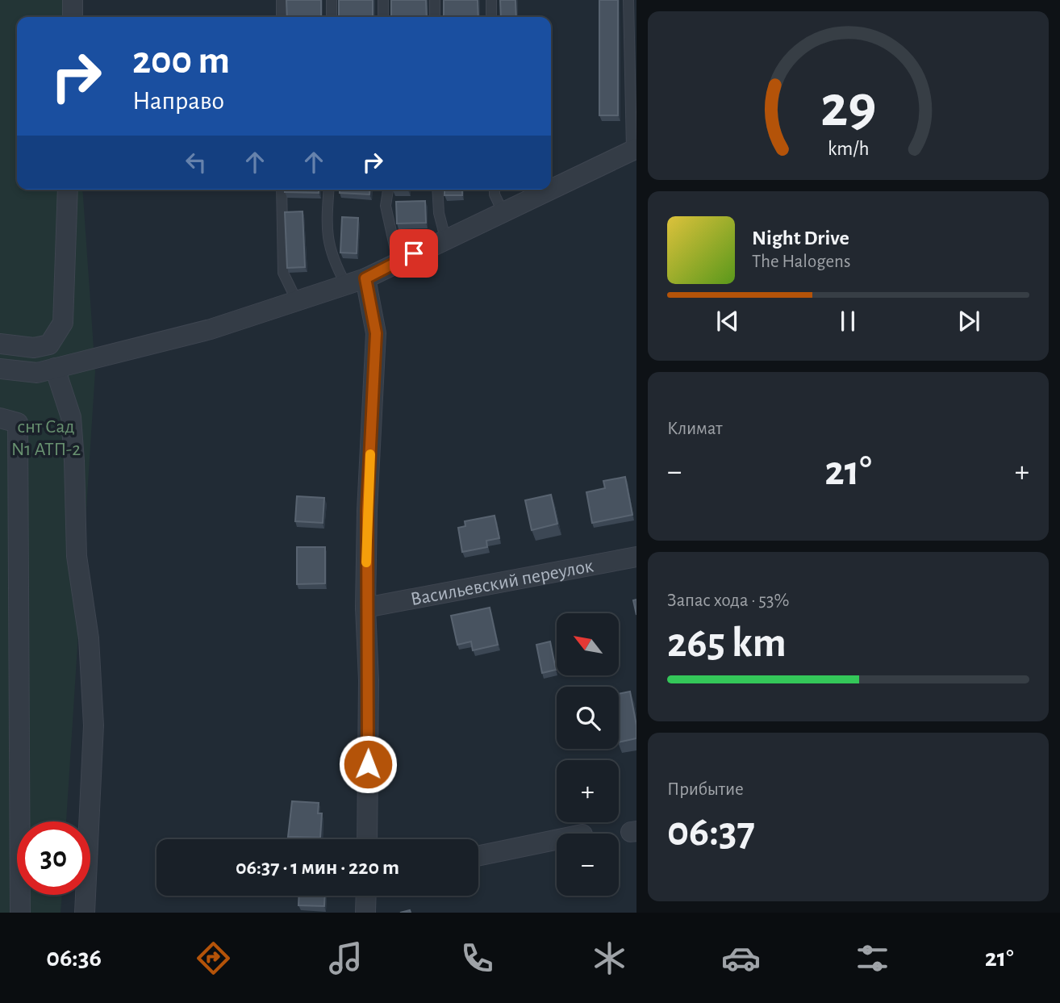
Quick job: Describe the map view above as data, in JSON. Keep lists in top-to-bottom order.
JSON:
{
  "streets": {
    "street": ["Васильевский переулок"]
  },
  "parks": ["снт Сад N1 АТП-2"],
  "north": "top left",
  "page": {
    "turn": ["200 m", "Направо"],
    "song": ["Night Drive", "The Halogens"],
    "tile": [
      "Климат",
      ["Запас хода · 53%", "265 km"],
      ["Прибытие", "06:37"]
    ],
    "heat": ["−", "21°", "+"],
    "map_buttons": ["+", "−"],
    "limit": "30",
    "trip": "06:37 · 1 мин · 220 m",
    "tabs": ["06:36", "21°"],
    "gauge": ["29", "km/h"]
  }
}
